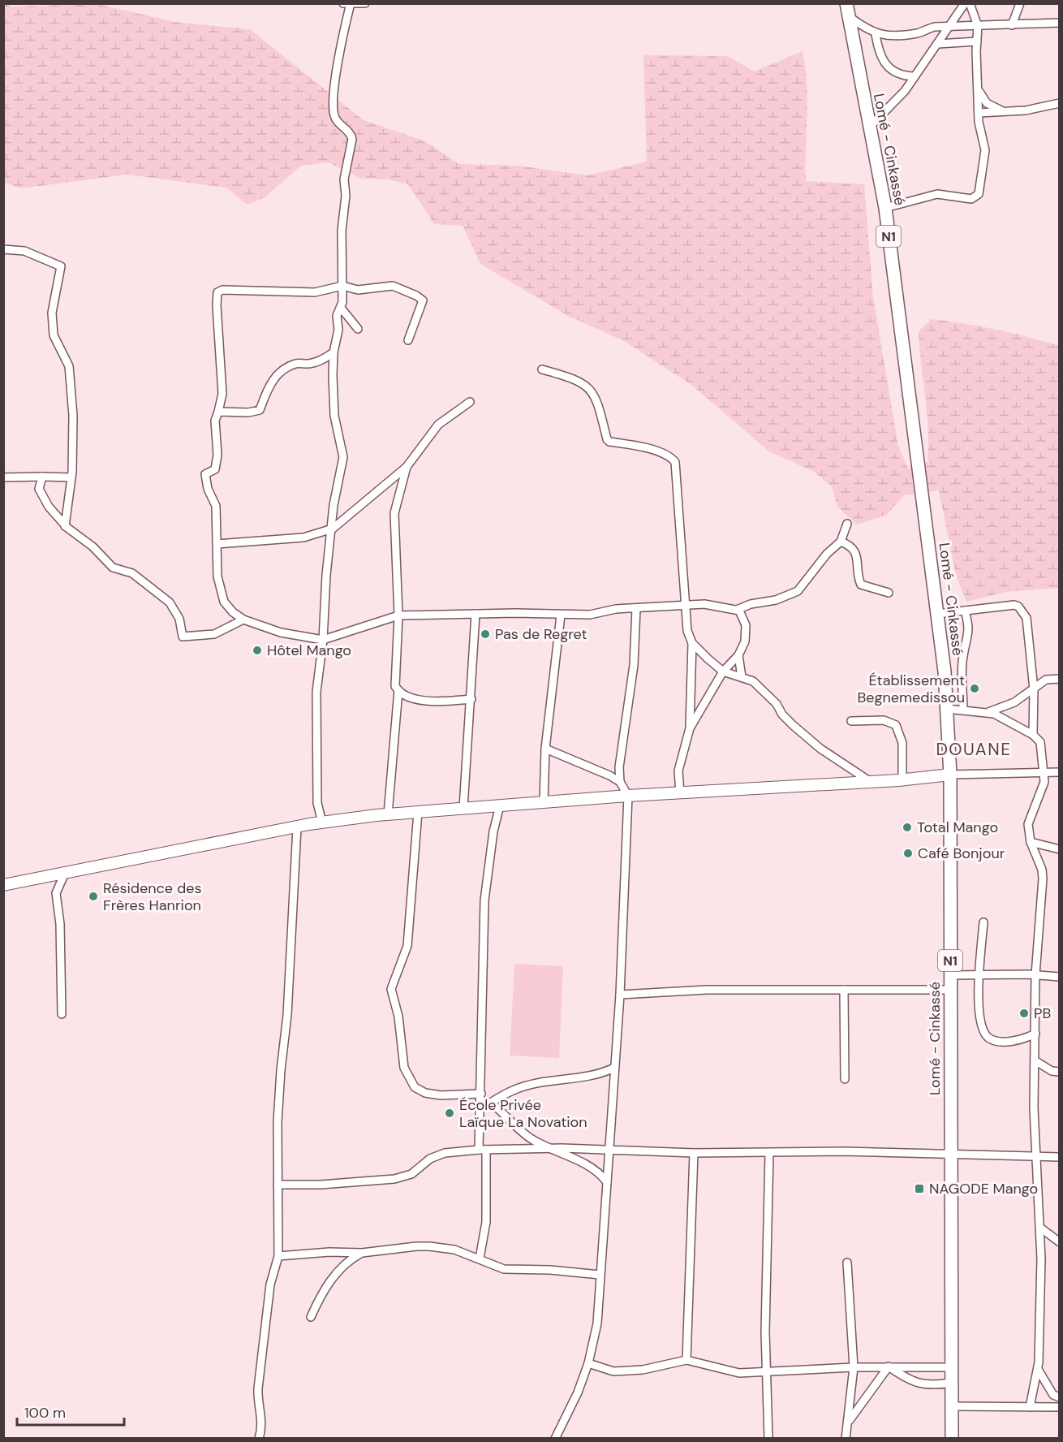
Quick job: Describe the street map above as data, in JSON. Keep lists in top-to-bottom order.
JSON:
{
  "streets": {
    "highway": ["Lomé - Cinkassé", "N1"]
  },
  "districts": ["DOUANE"],
  "places": {
    "other": [
      "Pas de Regret",
      "Hôtel Mango",
      "Établissement Begnemedissou",
      "Total Mango",
      "Café Bonjour",
      "Résidence des Frères Hanrion",
      "PB",
      "École Privée Laïque La Novation"
    ],
    "transit": ["NAGODE Mango"]
  },
  "scale_bar": "100 m"
}
